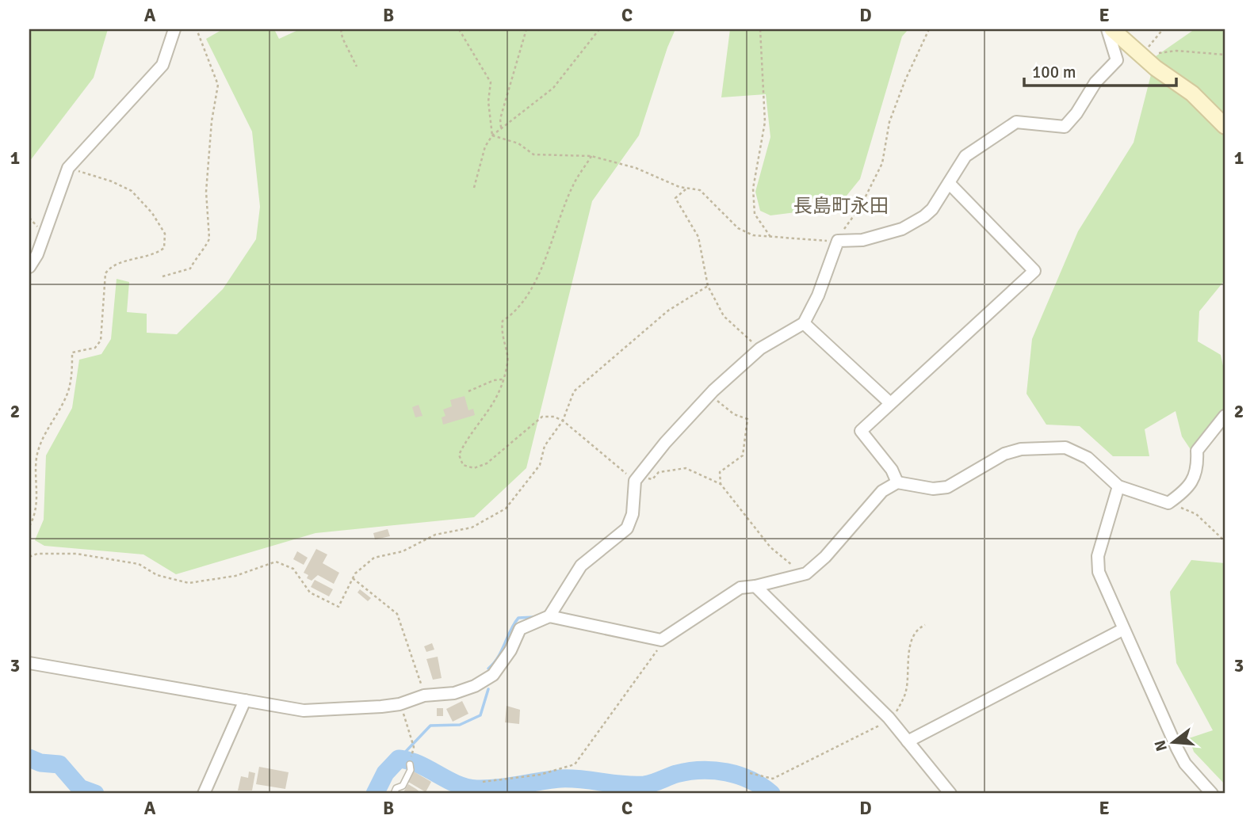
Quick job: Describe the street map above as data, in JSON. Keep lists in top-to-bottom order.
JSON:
{
  "districts": ["長島町永田"],
  "scale_bar": "100 m",
  "north": "left",
  "grid": {
    "columns": [
      "A",
      "B",
      "C",
      "D",
      "E"
    ],
    "rows": ["1", "2", "3"]
  }
}
